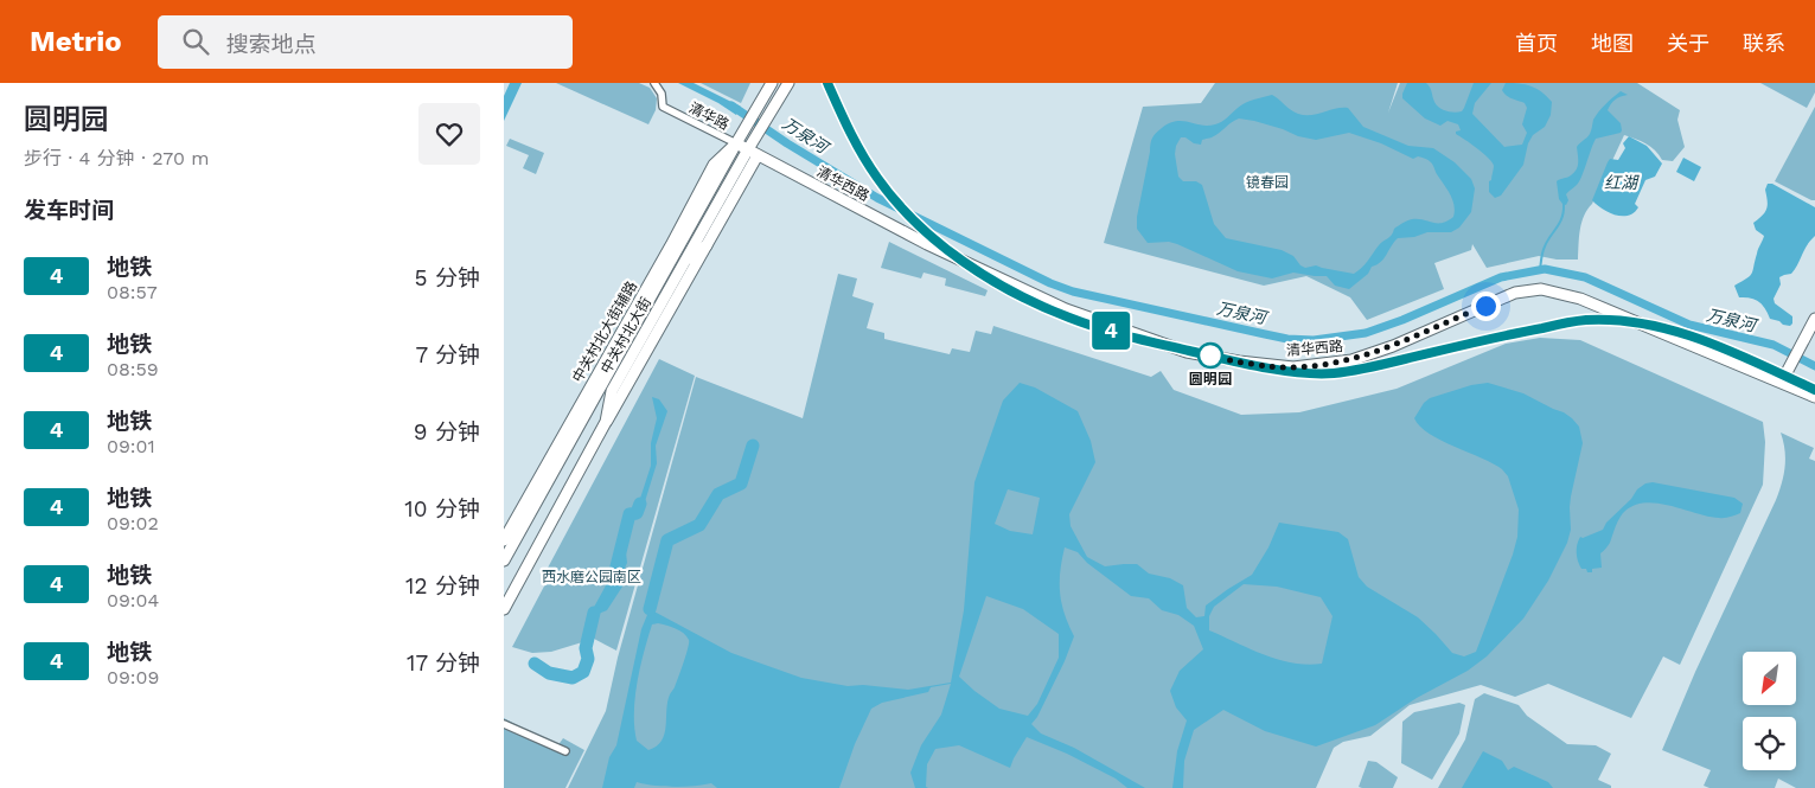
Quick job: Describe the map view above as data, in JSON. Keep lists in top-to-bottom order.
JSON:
{
  "streets": {
    "main road": ["清华西路", "中关村北大街辅路", "中关村北大街"],
    "street": ["清华路"]
  },
  "crossings": [
    ["清华路", "清华西路"],
    ["清华路", "中关村北大街辅路"],
    ["清华路", "中关村北大街"],
    ["清华西路", "中关村北大街辅路"],
    ["清华西路", "中关村北大街"],
    ["中关村北大街辅路", "中关村北大街"]
  ],
  "water": ["万泉河", "红湖"],
  "parks": ["镜春园", "西水磨公园南区"],
  "places": ["圆明园"],
  "lines": ["metro line 4"],
  "north": "bottom left",
  "page": {
    "header": "Metrio",
    "search": "搜索地点",
    "nav": [
      "首页",
      "地图",
      "关于",
      "联系"
    ],
    "heading": [
      ["圆明园", "步行 · 4 分钟 · 270 m"],
      "发车时间"
    ],
    "on_map": "4",
    "list": [
      {
        "mark": "4",
        "name": "地铁",
        "note": "08:57",
        "value": "5 分钟"
      },
      {
        "mark": "4",
        "name": "地铁",
        "note": "08:59",
        "value": "7 分钟"
      },
      {
        "mark": "4",
        "name": "地铁",
        "note": "09:01",
        "value": "9 分钟"
      },
      {
        "mark": "4",
        "name": "地铁",
        "note": "09:02",
        "value": "10 分钟"
      },
      {
        "mark": "4",
        "name": "地铁",
        "note": "09:04",
        "value": "12 分钟"
      },
      {
        "mark": "4",
        "name": "地铁",
        "note": "09:09",
        "value": "17 分钟"
      }
    ]
  }
}
